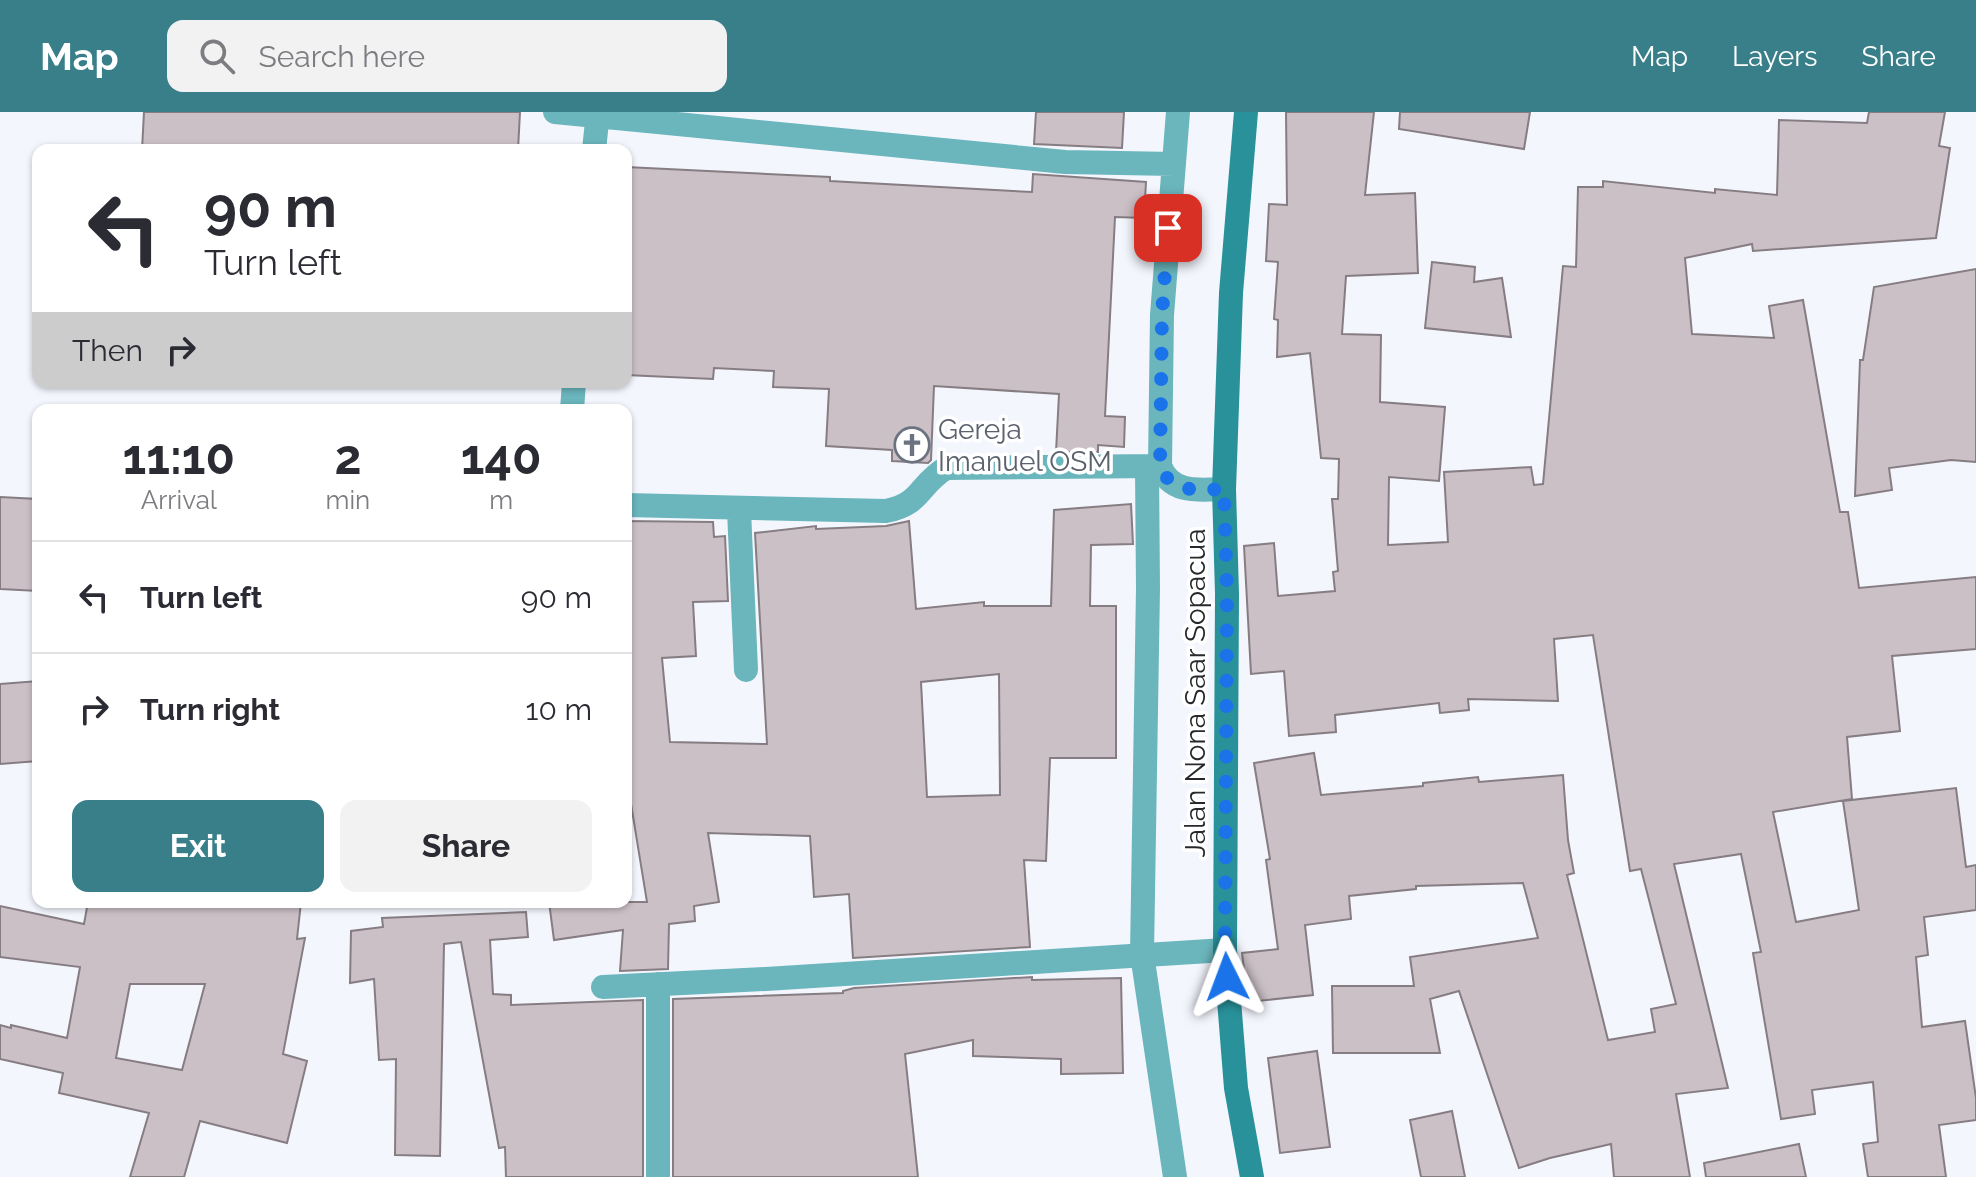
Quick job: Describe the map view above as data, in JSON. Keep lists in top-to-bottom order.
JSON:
{
  "streets": {
    "main road": ["Jalan Nona Saar Sopacua"]
  },
  "places": {
    "church": ["Gereja Imanuel OSM"]
  },
  "page": {
    "header": "Map",
    "search": "Search here",
    "nav": ["Map", "Layers", "Share"],
    "turn": ["90 m", "Turn left"],
    "then": "Then",
    "eta": [
      "11:10",
      "Arrival",
      "2",
      "min",
      "140",
      "m"
    ],
    "list": [
      {
        "name": "Turn left",
        "value": "90 m"
      },
      {
        "name": "Turn right",
        "value": "10 m"
      }
    ],
    "buttons": ["Exit", "Share"]
  }
}
